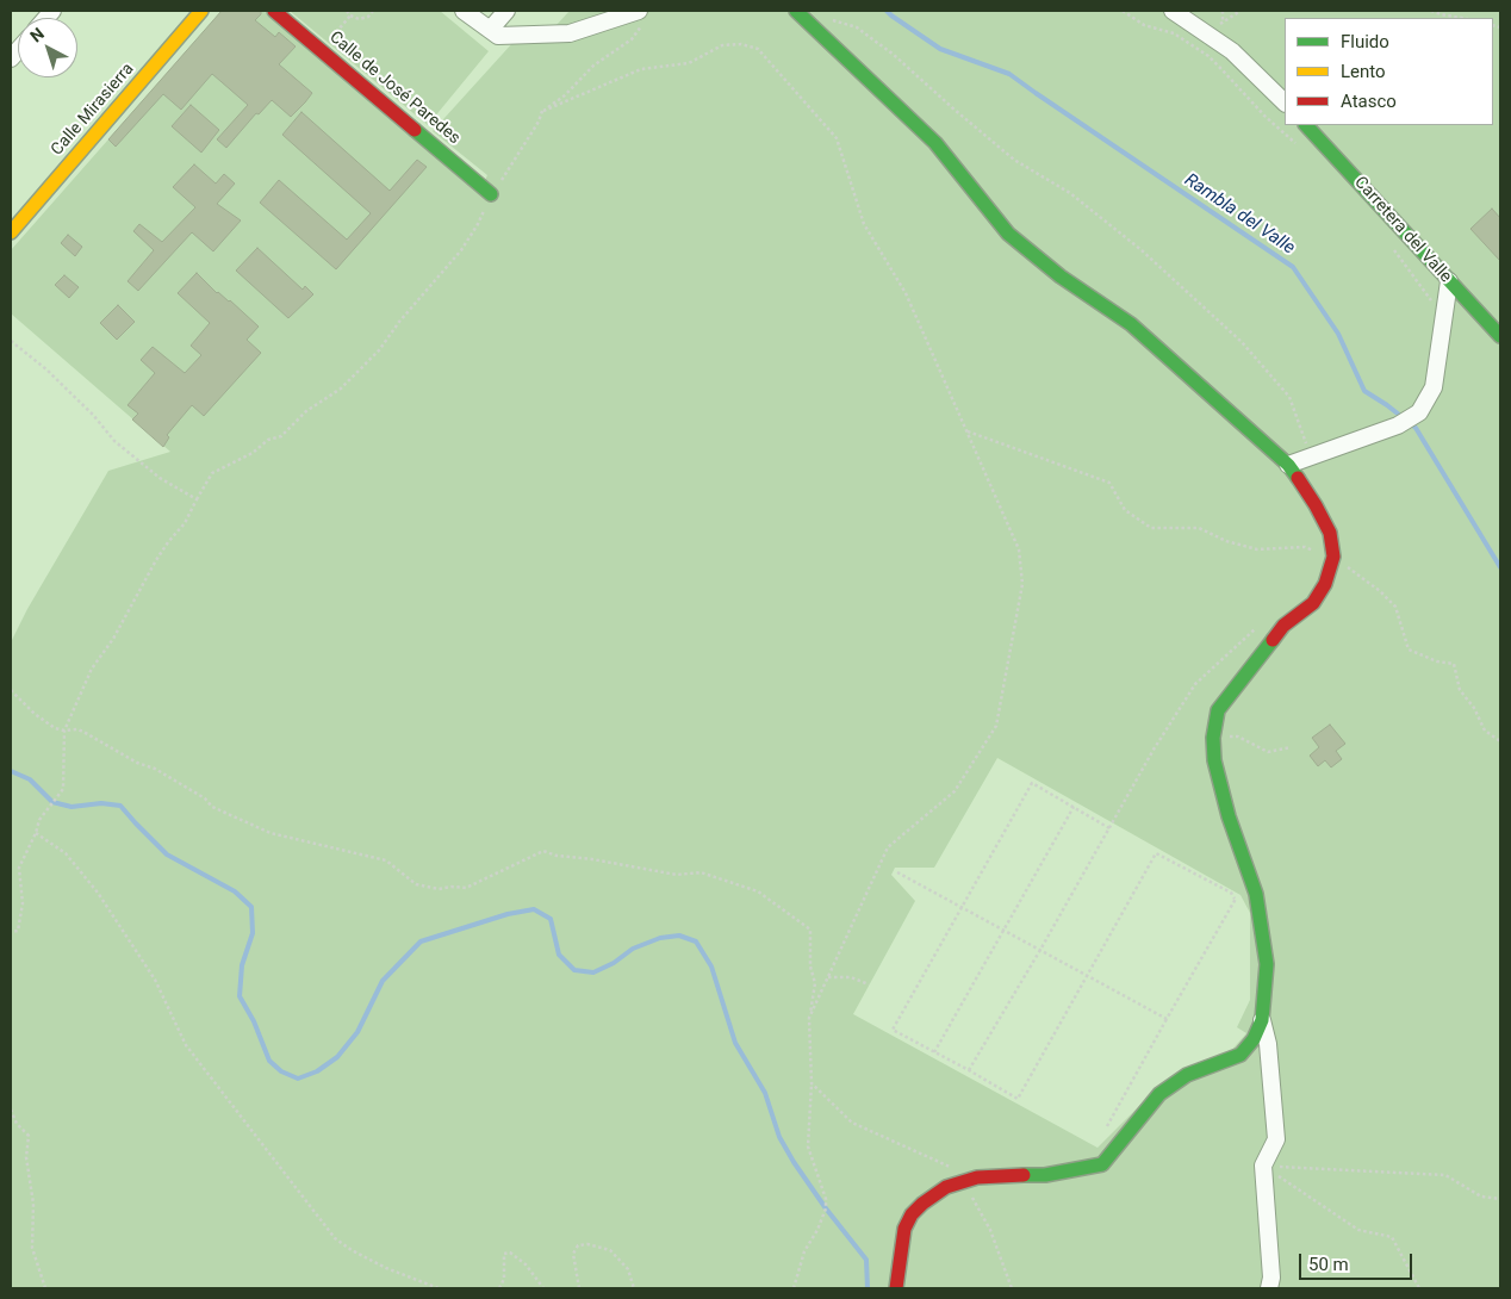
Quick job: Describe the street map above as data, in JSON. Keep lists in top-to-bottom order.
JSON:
{
  "streets": {
    "street": ["Calle de José Paredes", "Calle Mirasierra", "Carretera del Valle"]
  },
  "water": ["Rambla del Valle"],
  "legend": ["Fluido", "Lento", "Atasco"],
  "scale_bar": "50 m",
  "north": "top left"
}
